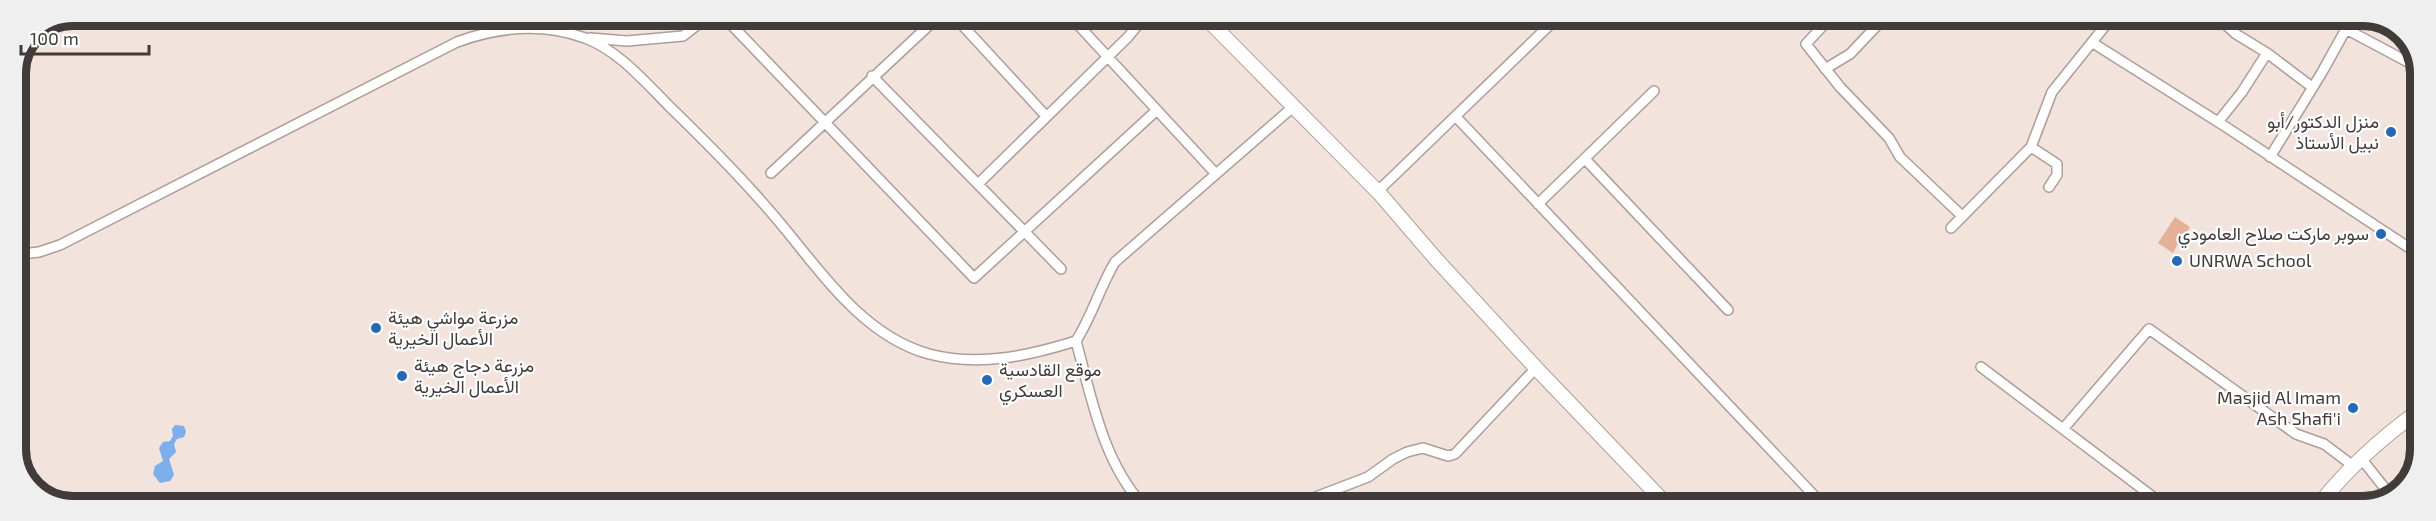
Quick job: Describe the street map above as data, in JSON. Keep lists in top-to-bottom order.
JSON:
{
  "places": [
    "منزل الدكتور/أبو نبيل الأستاذ",
    "سوبر ماركت صلاح العامودي",
    "UNRWA School",
    "مزرعة مواشي هيئة الأعمال الخيرية",
    "مزرعة دجاج هيئة الأعمال الخيرية",
    "موقع القادسية العسكري",
    "Masjid Al Imam Ash Shafi'i"
  ],
  "scale_bar": "100 m"
}
